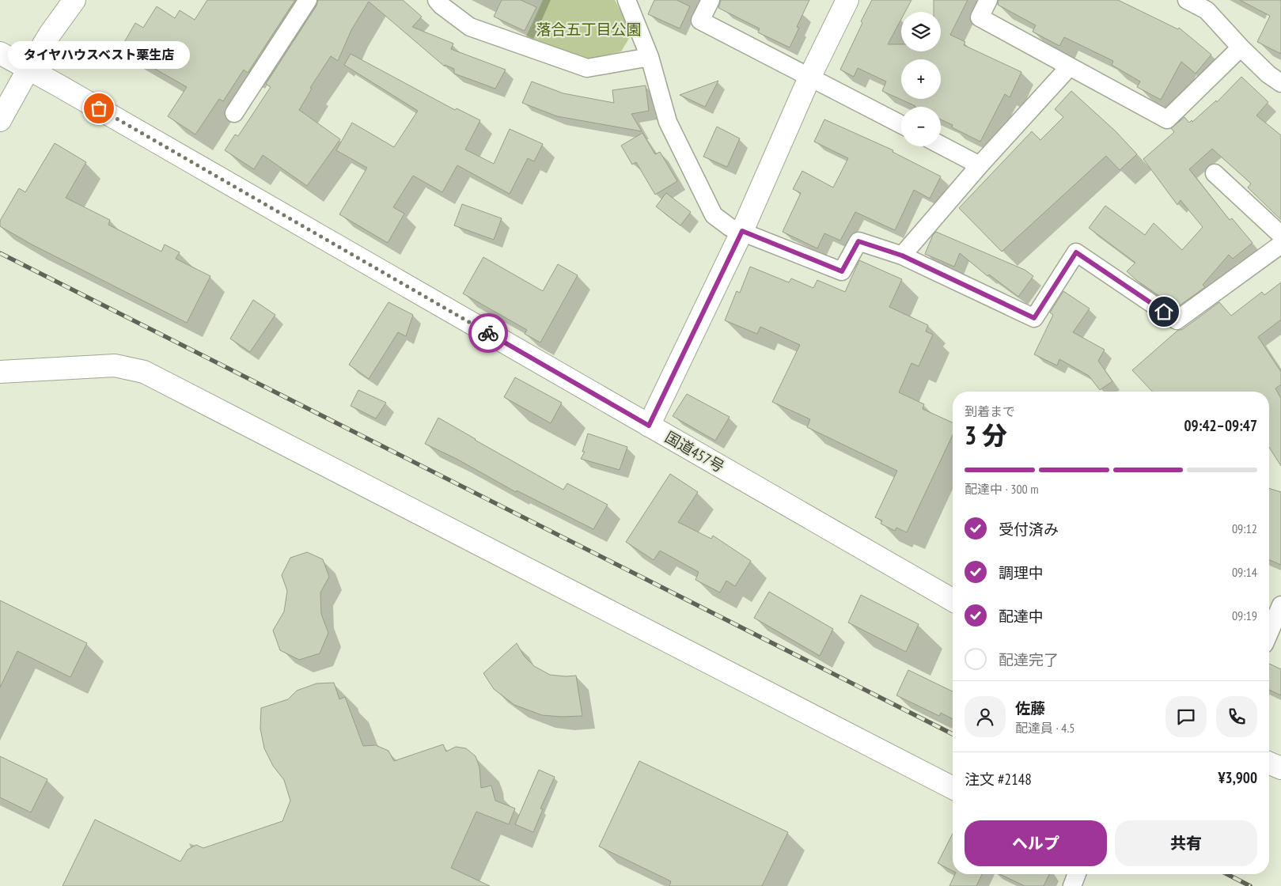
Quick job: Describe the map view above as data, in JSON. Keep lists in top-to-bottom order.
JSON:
{
  "streets": {
    "main road": ["国道457号"]
  },
  "parks": ["落合五丁目公園"],
  "places": ["タイヤハウスベスト栗生店"],
  "page": {
    "map_buttons": ["+", "−"],
    "bubble": "タイヤハウスベスト栗生店",
    "heading": ["3 分", "到着まで", "09:42–09:47"],
    "panel": [
      "佐藤",
      "配達員 · 4.5",
      "注文 #2148",
      "¥3,900"
    ],
    "bar": "配達中 · 300 m",
    "list": [
      ["受付済み", "09:12"],
      ["調理中", "09:14"],
      ["配達中", "09:19"],
      "配達完了"
    ],
    "buttons": ["ヘルプ", "共有"]
  }
}
